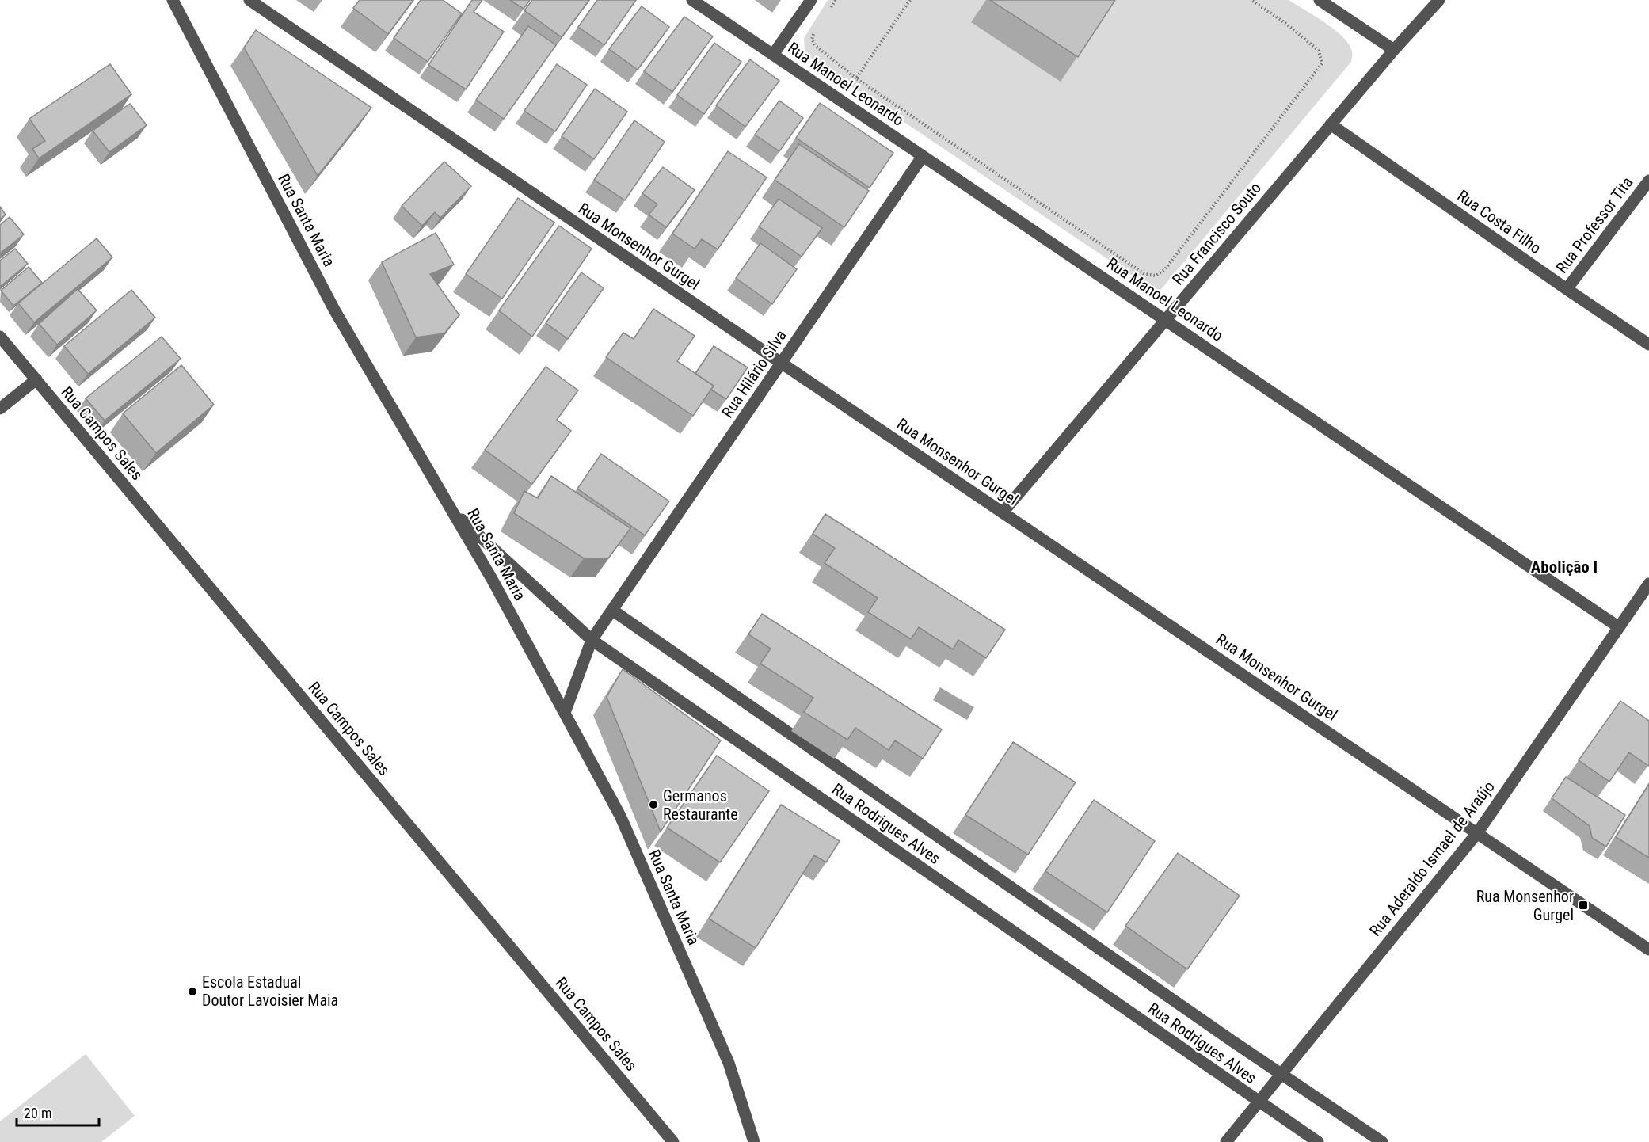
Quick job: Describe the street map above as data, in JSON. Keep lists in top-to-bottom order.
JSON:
{
  "streets": {
    "street": [
      "Rua Manoel Leonardo",
      "Rua Santa Maria",
      "Rua Costa Filho",
      "Rua Professor Tita",
      "Rua Francisco Souto",
      "Rua Monsenhor Gurgel",
      "Rua Hilário Silva",
      "Rua Campos Sales",
      "Rua Rodrigues Alves",
      "Rua Aderaldo Ismael de Araújo"
    ]
  },
  "crossings": [
    ["Rua Manoel Leonardo", "Rua Francisco Souto"],
    ["Rua Manoel Leonardo", "Rua Hilário Silva"],
    ["Rua Manoel Leonardo", "Rua Aderaldo Ismael de Araújo"],
    ["Rua Santa Maria", "Rua Hilário Silva"],
    ["Rua Santa Maria", "Rua Rodrigues Alves"],
    ["Rua Costa Filho", "Rua Professor Tita"],
    ["Rua Costa Filho", "Rua Francisco Souto"],
    ["Rua Francisco Souto", "Rua Monsenhor Gurgel"],
    ["Rua Monsenhor Gurgel", "Rua Hilário Silva"],
    ["Rua Monsenhor Gurgel", "Rua Aderaldo Ismael de Araújo"],
    ["Rua Hilário Silva", "Rua Rodrigues Alves"],
    ["Rua Rodrigues Alves", "Rua Aderaldo Ismael de Araújo"]
  ],
  "districts": ["Abolição I"],
  "places": {
    "other": ["Germanos Restaurante", "Escola Estadual Doutor Lavoisier Maia"],
    "transit": ["Rua Monsenhor Gurgel"]
  },
  "scale_bar": "20 m"
}
